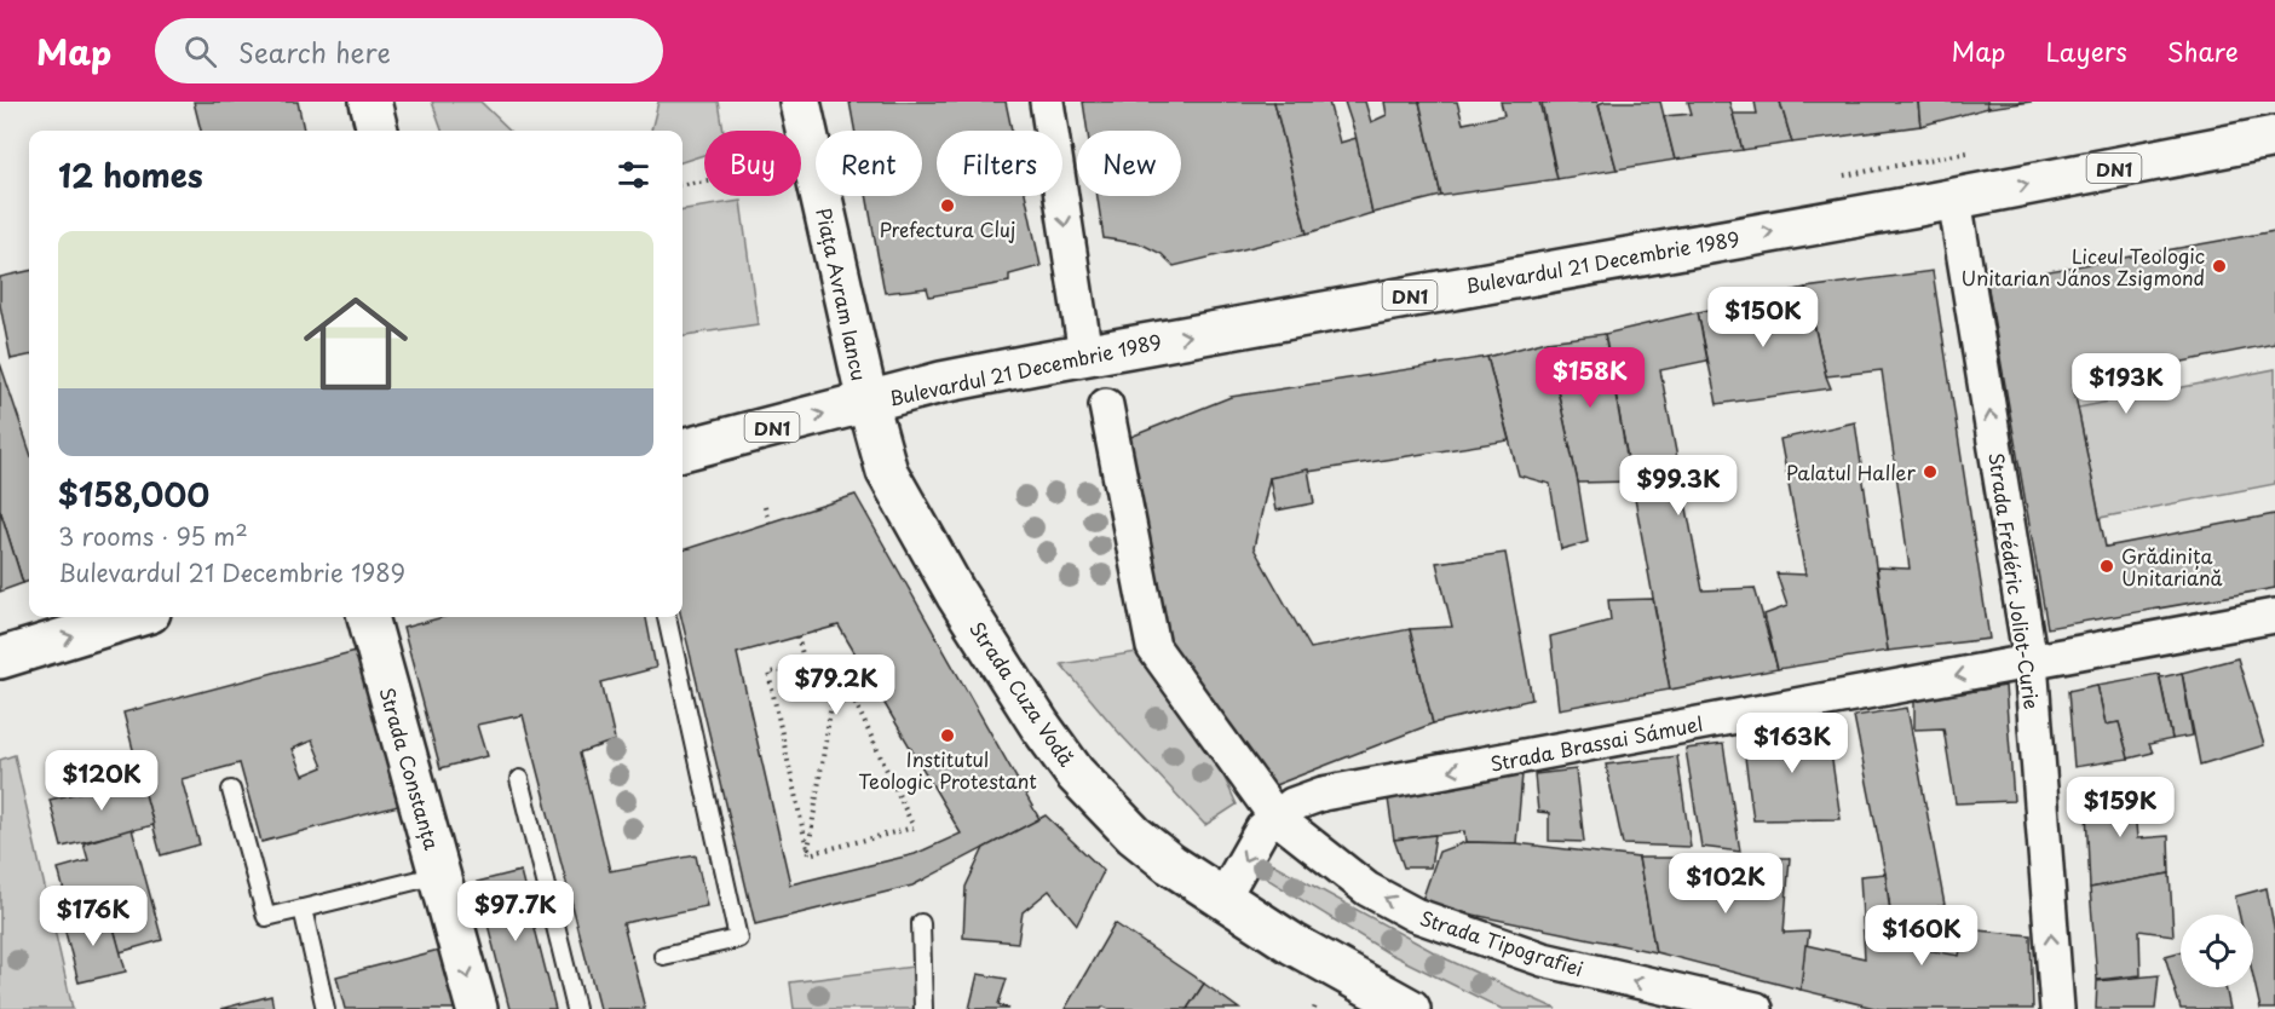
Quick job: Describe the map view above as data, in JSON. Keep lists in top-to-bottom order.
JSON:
{
  "streets": {
    "main road": [
      "DN1",
      "Bulevardul 21 Decembrie 1989",
      "Piața Avram Iancu",
      "Strada Cuza Vodă",
      "Strada Constanța"
    ],
    "street": ["Strada Frédéric Joliot-Curie", "Strada Brassai Sámuel", "Strada Tipografiei"]
  },
  "crossings": [
    ["Bulevardul 21 Decembrie 1989", "Piața Avram Iancu"],
    ["Bulevardul 21 Decembrie 1989", "Strada Frédéric Joliot-Curie"],
    ["Bulevardul 21 Decembrie 1989", "Strada Cuza Vodă"],
    ["Piața Avram Iancu", "Strada Cuza Vodă"],
    ["Strada Frédéric Joliot-Curie", "Strada Brassai Sámuel"],
    ["Strada Cuza Vodă", "Strada Brassai Sámuel"],
    ["Strada Brassai Sámuel", "Strada Tipografiei"]
  ],
  "one_way": [
    "Bulevardul 21 Decembrie 1989",
    "Strada Frédéric Joliot-Curie",
    "Strada Brassai Sámuel",
    "Strada Tipografiei"
  ],
  "places": [
    "Prefectura Cluj",
    "Liceul Teologic Unitarian János Zsigmond",
    "Palatul Haller",
    "Grădinița Unitariană",
    "Institutul Teologic Protestant"
  ],
  "page": {
    "header": "Map",
    "search": "Search here",
    "nav": ["Map", "Layers", "Share"],
    "chip": [
      "Buy",
      "Rent",
      "Filters",
      "New"
    ],
    "heading": "12 homes",
    "list": [
      {
        "name": "$158,000",
        "note": "3 rooms · 95 m² · Bulevardul 21 Decembrie 1989"
      }
    ],
    "price": [
      "$150K",
      "$158K",
      "$193K",
      "$99.3K",
      "$79.2K",
      "$163K",
      "$120K",
      "$159K",
      "$102K",
      "$97.7K",
      "$176K",
      "$160K"
    ]
  }
}
